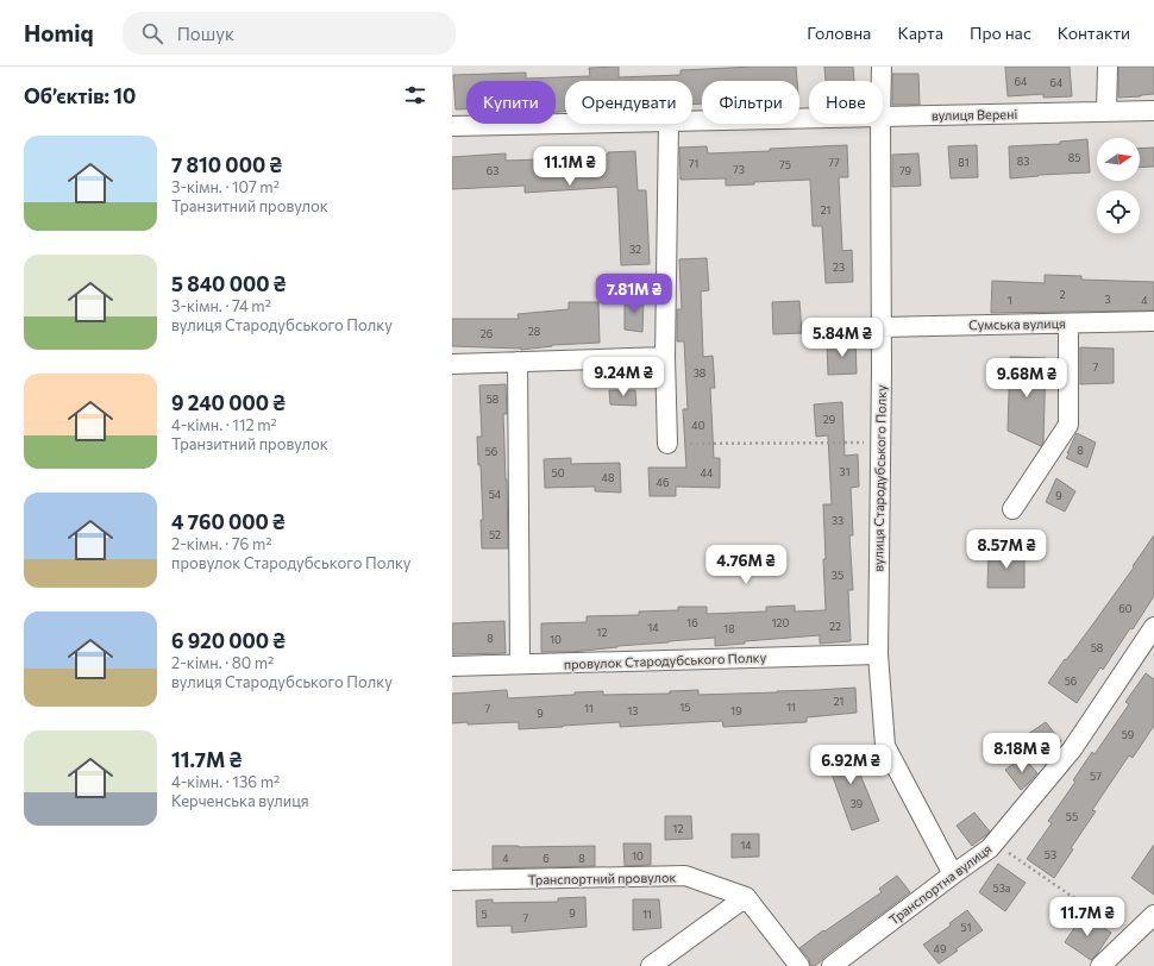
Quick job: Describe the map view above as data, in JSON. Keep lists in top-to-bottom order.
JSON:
{
  "streets": {
    "street": [
      "вулиця Верені",
      "Сумська вулиця",
      "вулиця Стародубського Полку",
      "провулок Стародубського Полку",
      "Транспортний провулок",
      "Транспортна вулиця"
    ]
  },
  "crossings": [
    ["Сумська вулиця", "вулиця Стародубського Полку"],
    ["вулиця Стародубського Полку", "провулок Стародубського Полку"],
    ["вулиця Стародубського Полку", "Транспортна вулиця"]
  ],
  "house_numbers": [
    "64",
    "64",
    "85",
    "83",
    "77",
    "81",
    "71",
    "75",
    "73",
    "63",
    "79",
    "21",
    "32",
    "23",
    "2",
    "3",
    "1",
    "4",
    "28",
    "26",
    "7",
    "38",
    "58",
    "29",
    "40",
    "8",
    "56",
    "31",
    "50",
    "44",
    "48",
    "46",
    "54",
    "9",
    "33",
    "52",
    "35",
    "60",
    "16",
    "120",
    "22",
    "14",
    "18",
    "12",
    "8",
    "10",
    "58",
    "56",
    "21",
    "15",
    "11",
    "7",
    "11",
    "13",
    "19",
    "9",
    "59",
    "57",
    "39",
    "55",
    "12",
    "14",
    "53",
    "10",
    "4",
    "6",
    "8",
    "53а",
    "9",
    "5",
    "11",
    "7",
    "51",
    "49"
  ],
  "north": "right",
  "page": {
    "header": "Homiq",
    "search": "Пошук",
    "nav": [
      "Головна",
      "Карта",
      "Про нас",
      "Контакти"
    ],
    "heading": "Об’єктів: 10",
    "chip": [
      "Купити",
      "Орендувати",
      "Фільтри",
      "Нове"
    ],
    "list": [
      {
        "name": "7 810 000 ₴",
        "note": "3-кімн. · 107 m² · Транзитний провулок"
      },
      {
        "name": "5 840 000 ₴",
        "note": "3-кімн. · 74 m² · вулиця Стародубського Полку"
      },
      {
        "name": "9 240 000 ₴",
        "note": "4-кімн. · 112 m² · Транзитний провулок"
      },
      {
        "name": "4 760 000 ₴",
        "note": "2-кімн. · 76 m² · провулок Стародубського Полку"
      },
      {
        "name": "6 920 000 ₴",
        "note": "2-кімн. · 80 m² · вулиця Стародубського Полку"
      },
      {
        "name": "11.7M ₴",
        "note": "4-кімн. · 136 m² · Керченська вулиця"
      }
    ],
    "price": [
      "11.1M ₴",
      "7.81M ₴",
      "5.84M ₴",
      "9.24M ₴",
      "9.68M ₴",
      "8.57M ₴",
      "4.76M ₴",
      "8.18M ₴",
      "6.92M ₴",
      "11.7M ₴"
    ]
  }
}
